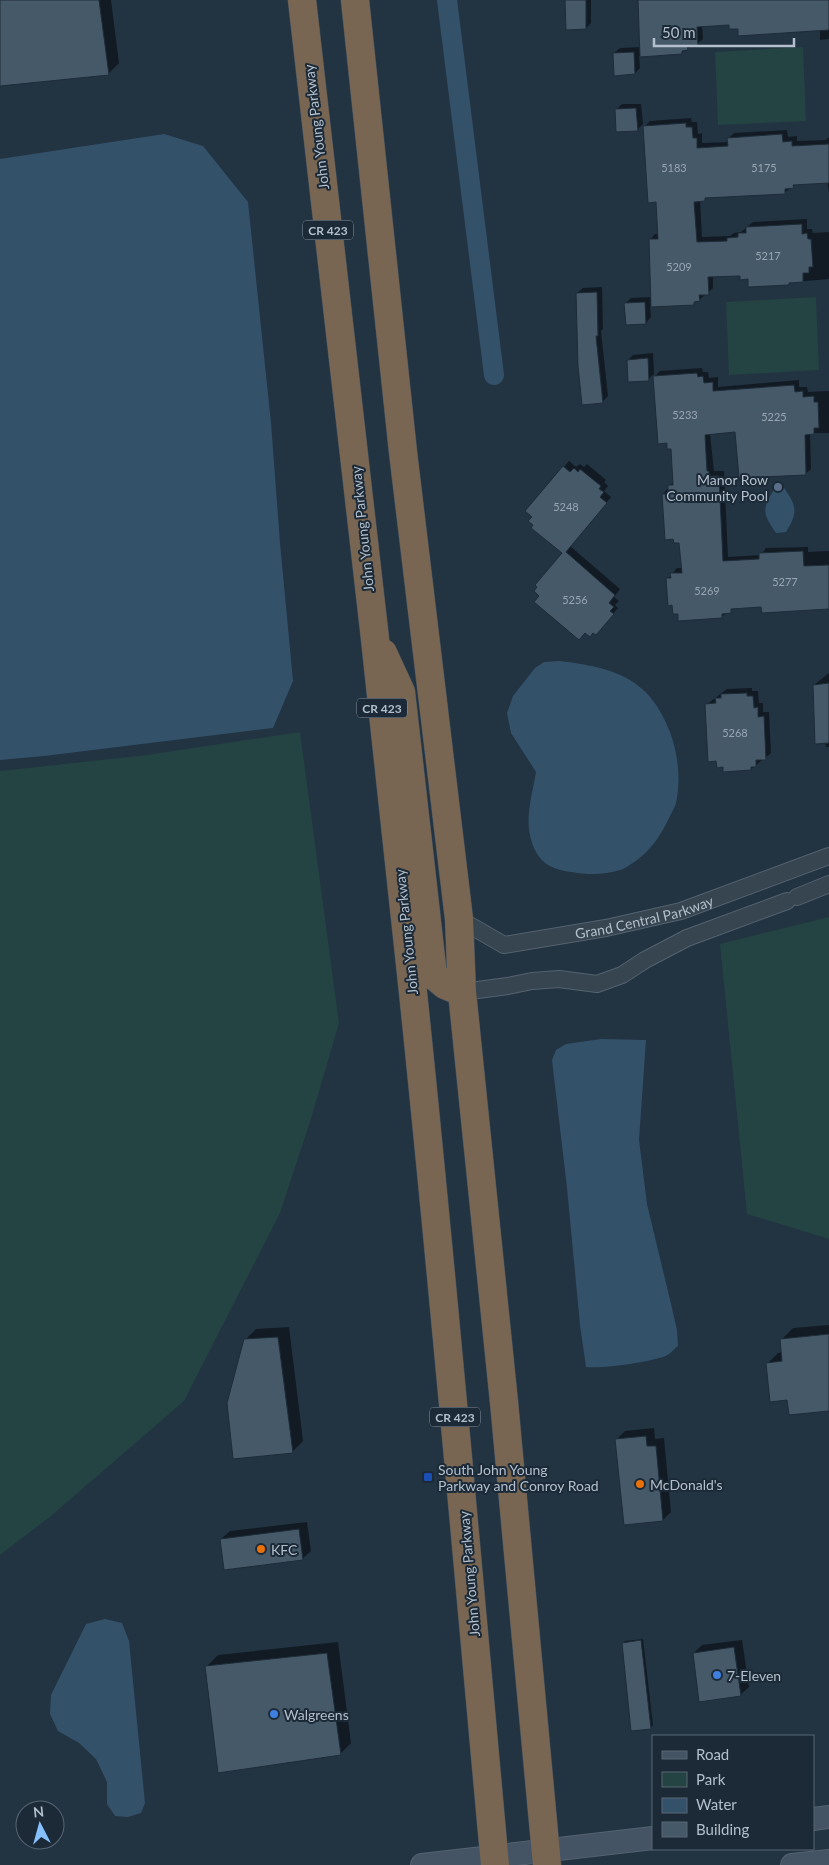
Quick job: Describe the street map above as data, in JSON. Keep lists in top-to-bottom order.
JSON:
{
  "streets": {
    "highway": ["John Young Parkway", "CR 423"],
    "street": ["Grand Central Parkway"]
  },
  "places": {
    "other": [
      "Manor Row Community Pool",
      "McDonald's",
      "KFC",
      "7-Eleven",
      "Walgreens"
    ],
    "transit": ["South John Young Parkway and Conroy Road"]
  },
  "house_numbers": [
    "5183",
    "5175",
    "5217",
    "5209",
    "5233",
    "5225",
    "5248",
    "5277",
    "5269",
    "5256",
    "5268"
  ],
  "legend": [
    "Road",
    "Park",
    "Water",
    "Building"
  ],
  "scale_bar": "50 m",
  "north": "top"
}
